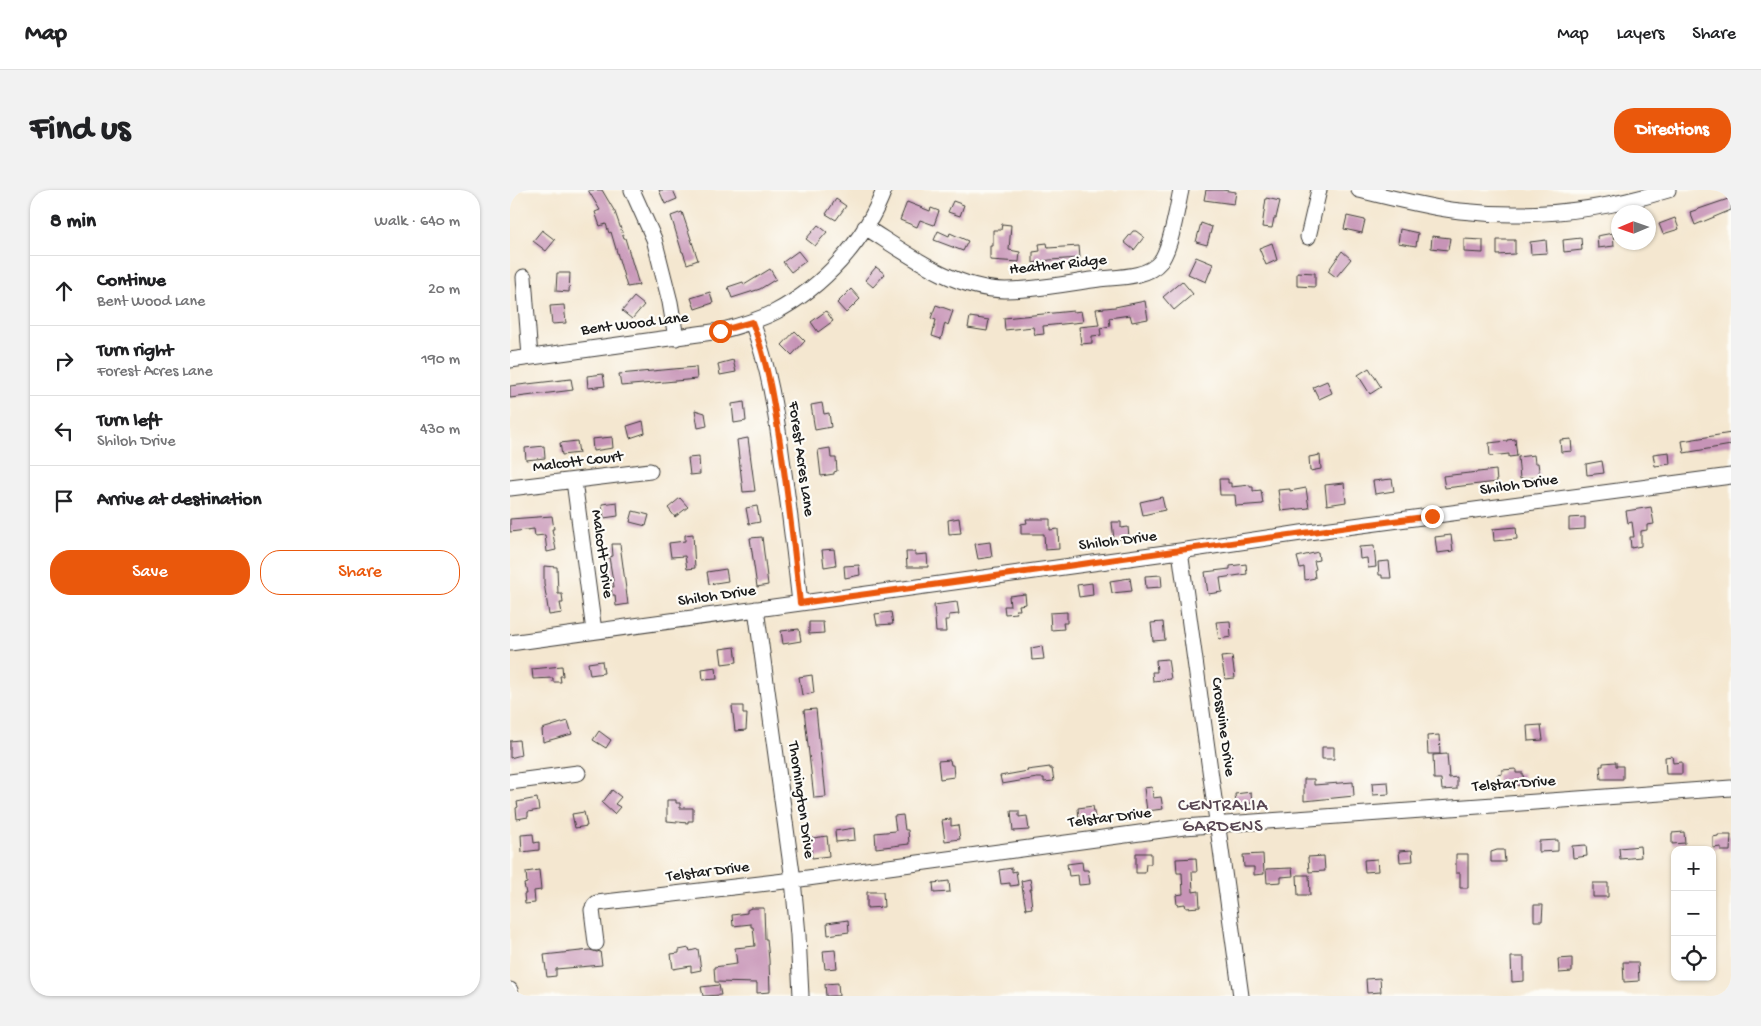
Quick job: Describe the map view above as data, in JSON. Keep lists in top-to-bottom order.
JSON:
{
  "streets": {
    "street": [
      "Heather Ridge",
      "Bent Wood Lane",
      "Forest Acres Lane",
      "Malcott Court",
      "Shiloh Drive",
      "Malcott Drive",
      "Crossvine Drive",
      "Telstar Drive",
      "Thornington Drive"
    ]
  },
  "crossings": [
    ["Heather Ridge", "Bent Wood Lane"],
    ["Bent Wood Lane", "Forest Acres Lane"],
    ["Forest Acres Lane", "Shiloh Drive"],
    ["Malcott Court", "Malcott Drive"],
    ["Shiloh Drive", "Malcott Drive"],
    ["Shiloh Drive", "Crossvine Drive"],
    ["Shiloh Drive", "Thornington Drive"],
    ["Crossvine Drive", "Telstar Drive"],
    ["Telstar Drive", "Thornington Drive"]
  ],
  "districts": ["CENTRALIA GARDENS"],
  "north": "left",
  "page": {
    "header": "Map",
    "nav": ["Map", "Layers", "Share"],
    "buttons": [
      "Directions",
      ["Save", "Share"]
    ],
    "title": "Find us",
    "heading": ["8 min", "Walk · 640 m"],
    "list": [
      ["Continue", "Bent Wood Lane", "20 m"],
      ["Turn right", "Forest Acres Lane", "190 m"],
      ["Turn left", "Shiloh Drive", "430 m"],
      "Arrive at destination"
    ],
    "map_buttons": ["+", "−"]
  }
}
